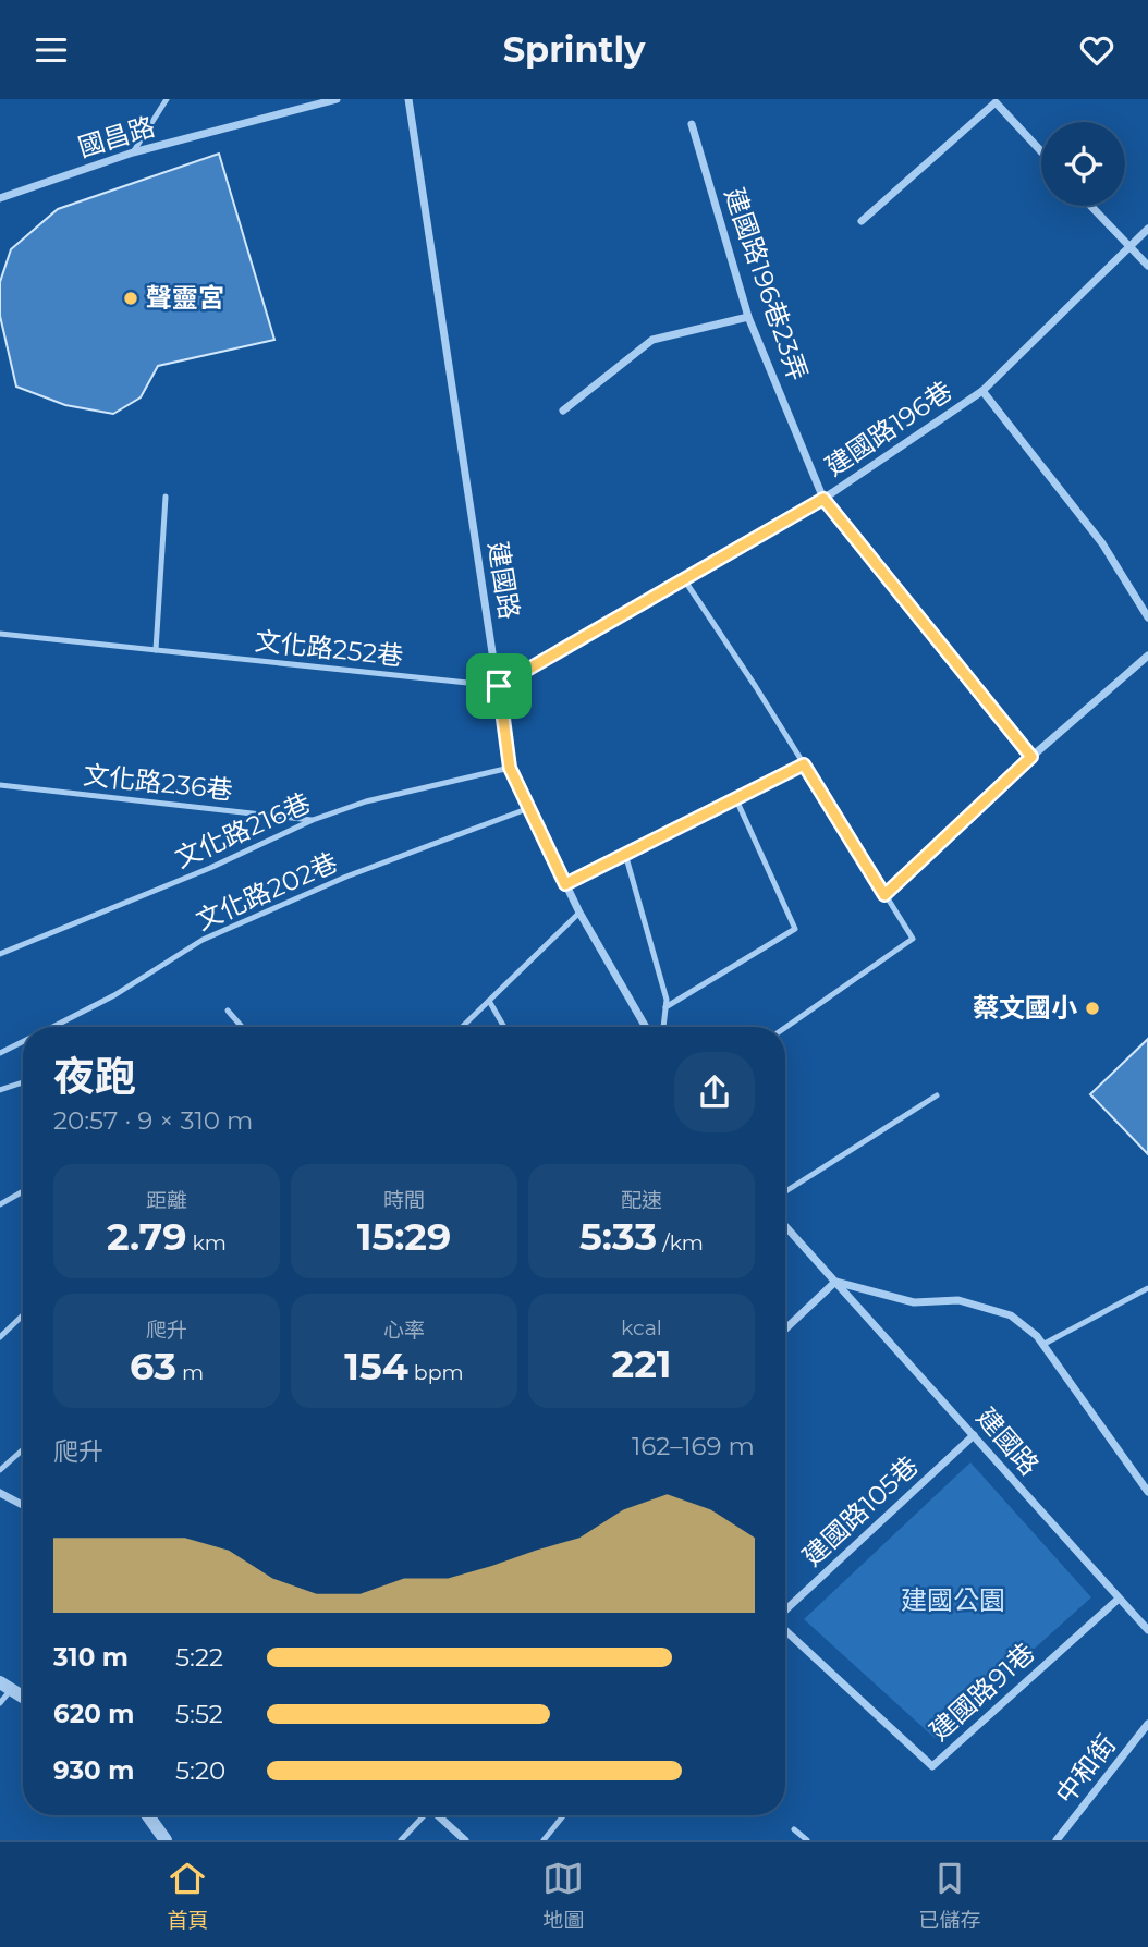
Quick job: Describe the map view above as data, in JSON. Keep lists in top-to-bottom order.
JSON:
{
  "streets": {
    "street": [
      "國昌路",
      "建國路196巷23弄",
      "建國路196巷",
      "建國路",
      "建國路105巷",
      "建國路91巷",
      "中和街"
    ],
    "lane": [
      "文化路252巷",
      "文化路236巷",
      "文化路216巷",
      "文化路202巷"
    ]
  },
  "crossings": [
    ["建國路196巷23弄", "建國路196巷"],
    ["建國路196巷", "建國路"],
    ["建國路196巷", "文化路252巷"],
    ["建國路", "文化路252巷"],
    ["建國路", "文化路216巷"],
    ["建國路", "文化路202巷"],
    ["建國路", "建國路105巷"],
    ["建國路", "建國路91巷"],
    ["文化路236巷", "文化路216巷"]
  ],
  "parks": ["建國公園"],
  "places": ["聲靈宮", "蔡文國小"],
  "page": {
    "header": "Sprintly",
    "heading": ["夜跑", "20:57 · 9 × 310 m"],
    "stats": [
      ["距離", "2.79 km"],
      ["時間", "15:29"],
      ["配速", "5:33 /km"],
      ["爬升", "63 m"],
      ["心率", "154 bpm"],
      ["kcal", "221"]
    ],
    "chart": ["爬升", "162–169 m"],
    "list": [
      {
        "name": "310 m",
        "note": "5:22"
      },
      {
        "name": "620 m",
        "note": "5:52"
      },
      {
        "name": "930 m",
        "note": "5:20"
      }
    ],
    "tabs": ["首頁", "地圖", "已儲存"]
  }
}
